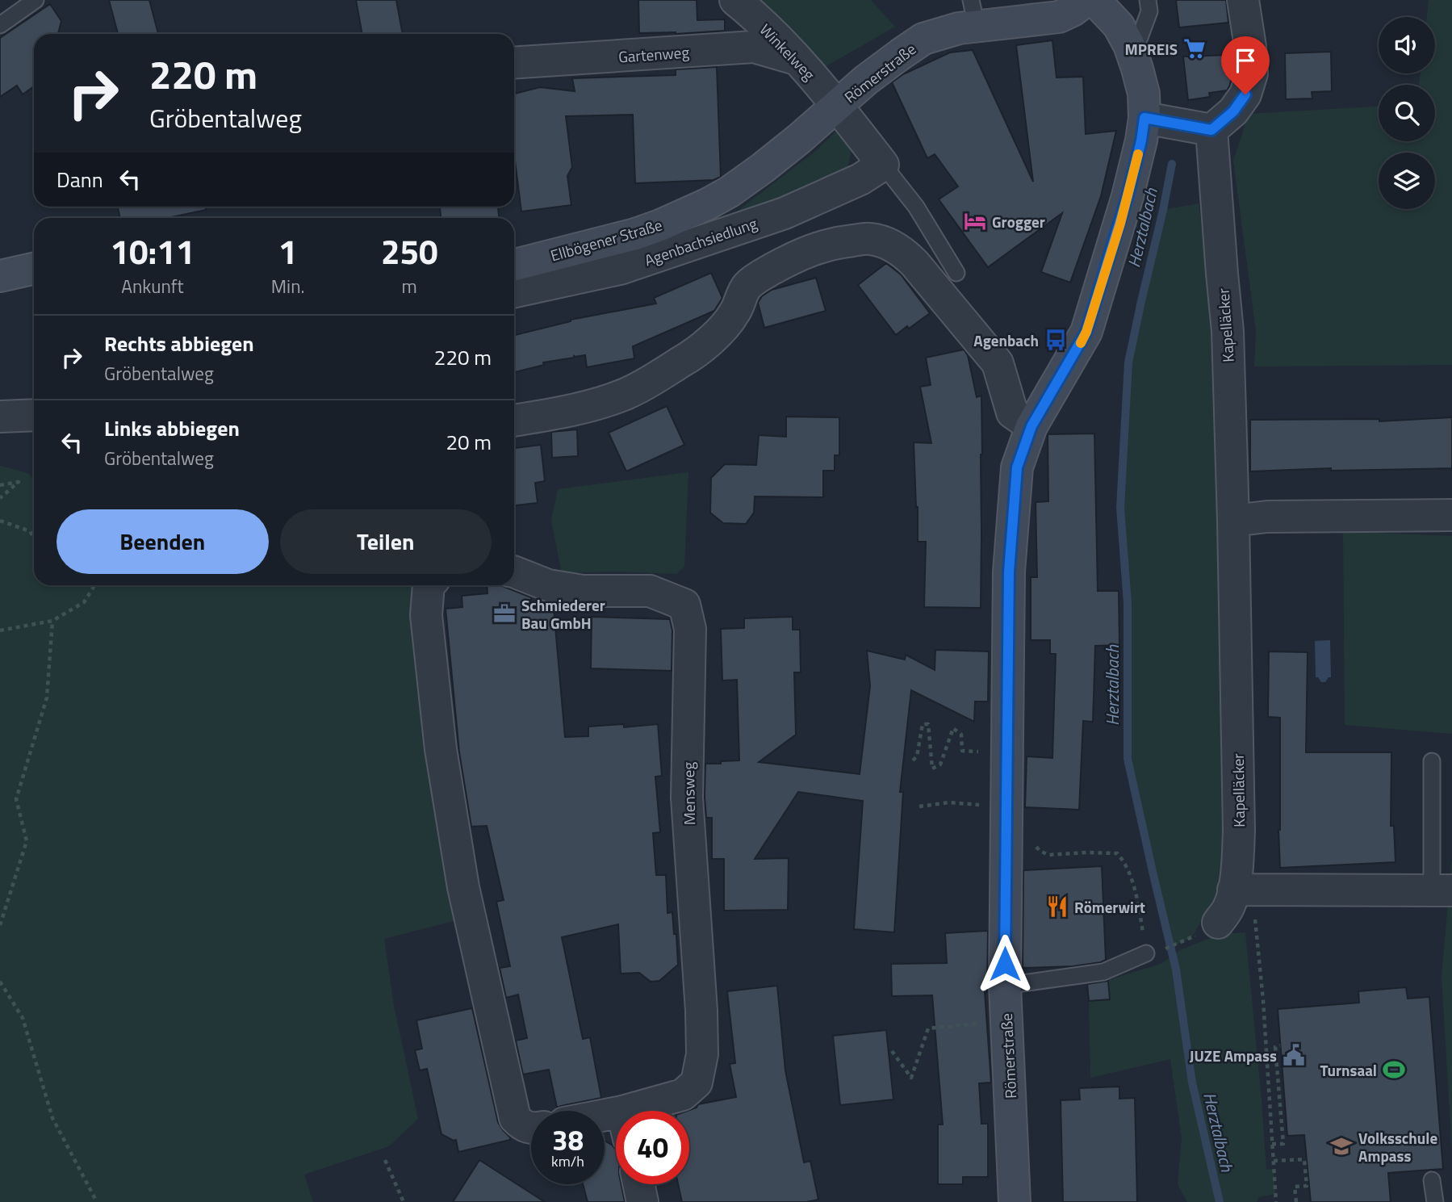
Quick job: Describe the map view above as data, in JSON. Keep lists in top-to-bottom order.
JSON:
{
  "streets": {
    "street": [
      "Winkelweg",
      "Gartenweg",
      "Römerstraße",
      "Ellbögener Straße",
      "Agenbachsiedlung",
      "Kapelläcker",
      "Mensweg"
    ]
  },
  "crossings": [
    ["Winkelweg", "Gartenweg"],
    ["Winkelweg", "Römerstraße"],
    ["Winkelweg", "Ellbögener Straße"],
    ["Römerstraße", "Ellbögener Straße"],
    ["Römerstraße", "Agenbachsiedlung"]
  ],
  "water": ["Herztalbach"],
  "places": {
    "supermarket": ["MPREIS"],
    "hotel": ["Grogger"],
    "bus stop": ["Agenbach"],
    "office": ["Schmiederer Bau GmbH"],
    "restaurant": ["Römerwirt"],
    "public building": ["JUZE Ampass"],
    "sports": ["Turnsaal"],
    "school or university": ["Volksschule Ampass"]
  },
  "page": {
    "turn": ["220 m", "Gröbentalweg"],
    "then": "Dann",
    "eta": [
      "10:11",
      "Ankunft",
      "1",
      "Min.",
      "250",
      "m"
    ],
    "list": [
      {
        "name": "Rechts abbiegen",
        "note": "Gröbentalweg",
        "value": "220 m"
      },
      {
        "name": "Links abbiegen",
        "note": "Gröbentalweg",
        "value": "20 m"
      }
    ],
    "buttons": ["Beenden", "Teilen"],
    "speed": "38 km/h",
    "limit": "40"
  }
}
